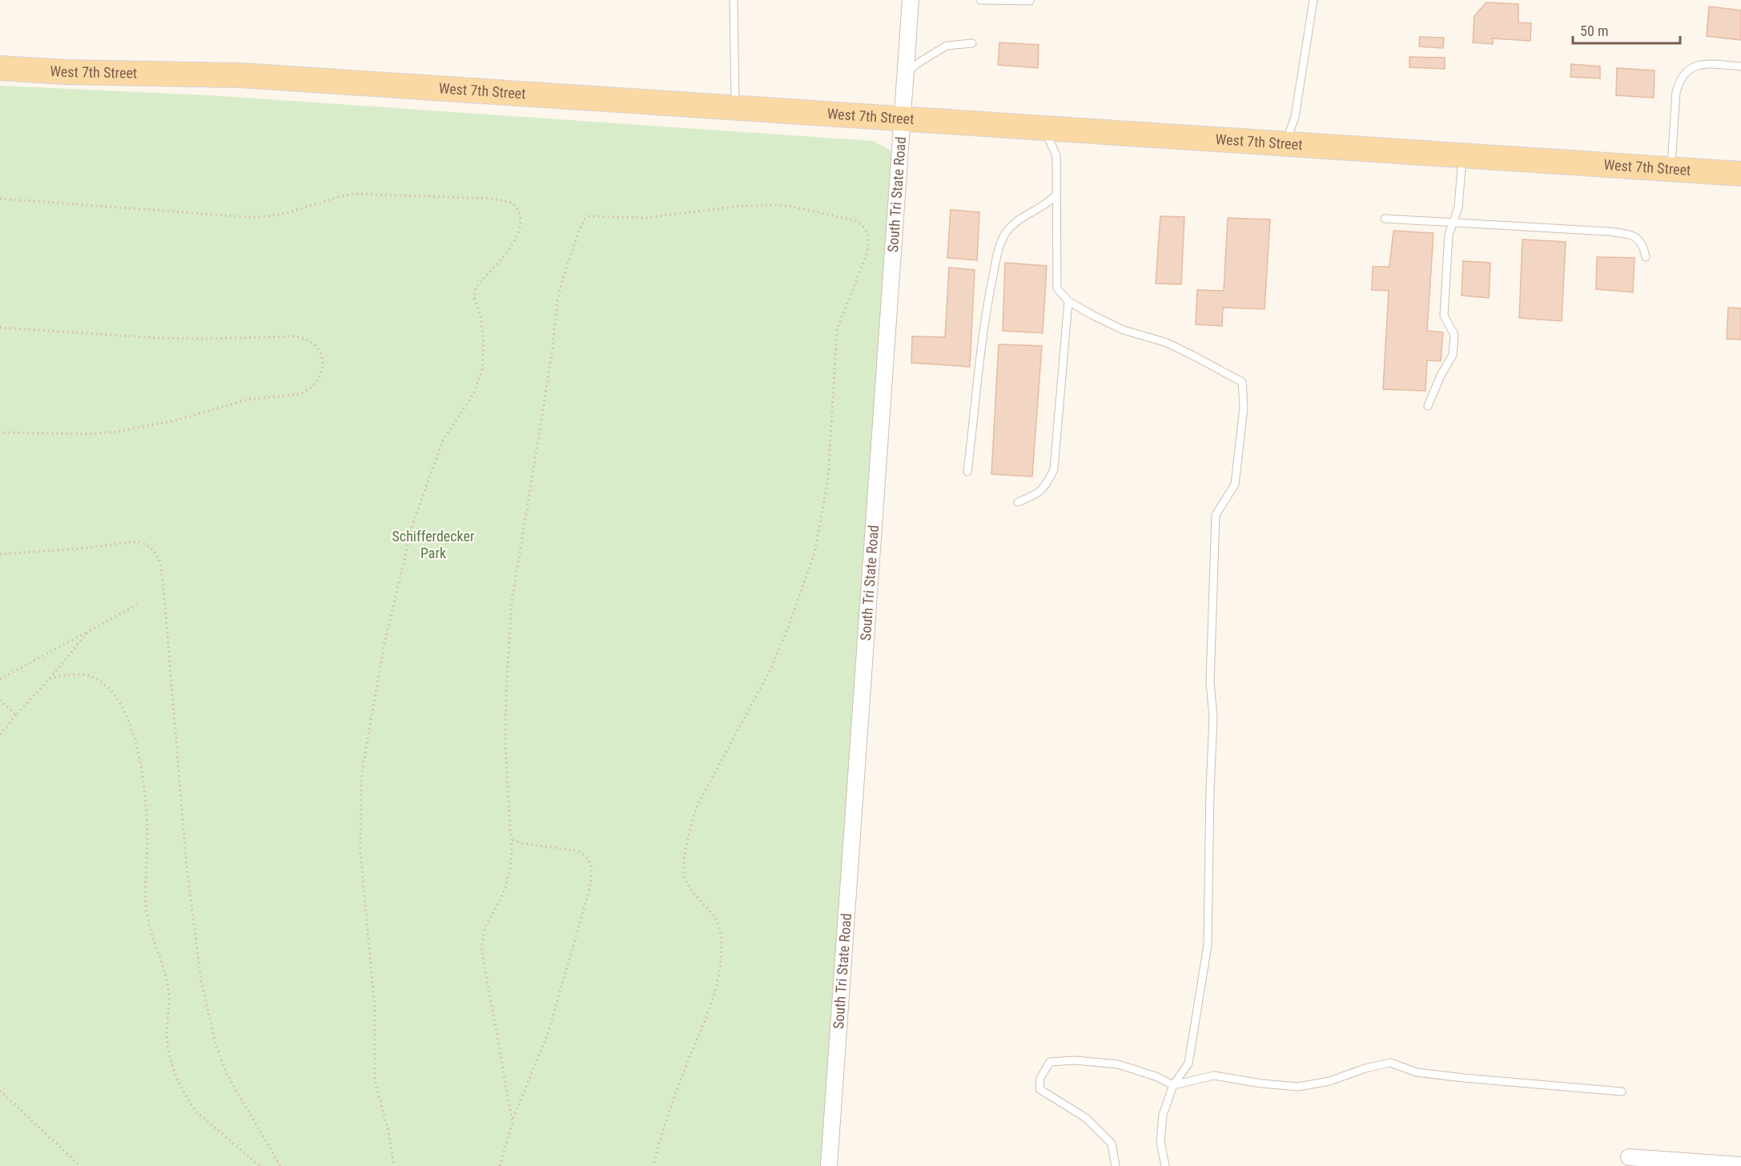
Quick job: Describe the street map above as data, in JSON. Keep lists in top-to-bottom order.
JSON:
{
  "streets": {
    "main road": ["West 7th Street"],
    "street": ["South Tri State Road"]
  },
  "crossings": [
    ["West 7th Street", "South Tri State Road"]
  ],
  "parks": ["Schifferdecker Park"],
  "scale_bar": "50 m"
}
